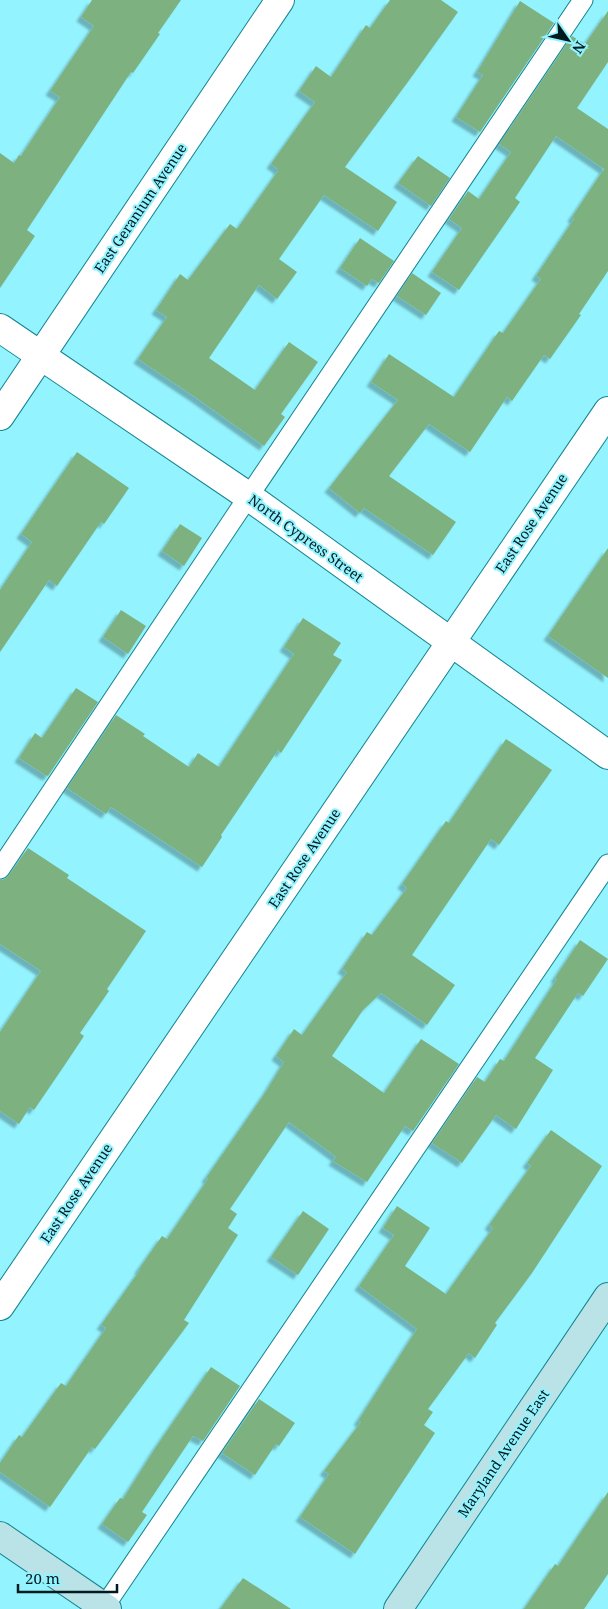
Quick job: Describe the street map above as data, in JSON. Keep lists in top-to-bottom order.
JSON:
{
  "streets": {
    "main road": ["Maryland Avenue East"],
    "street": ["East Geranium Avenue", "East Rose Avenue", "North Cypress Street"]
  },
  "crossings": [
    ["East Geranium Avenue", "North Cypress Street"],
    ["East Rose Avenue", "North Cypress Street"]
  ],
  "scale_bar": "20 m",
  "north": "bottom right"
}
